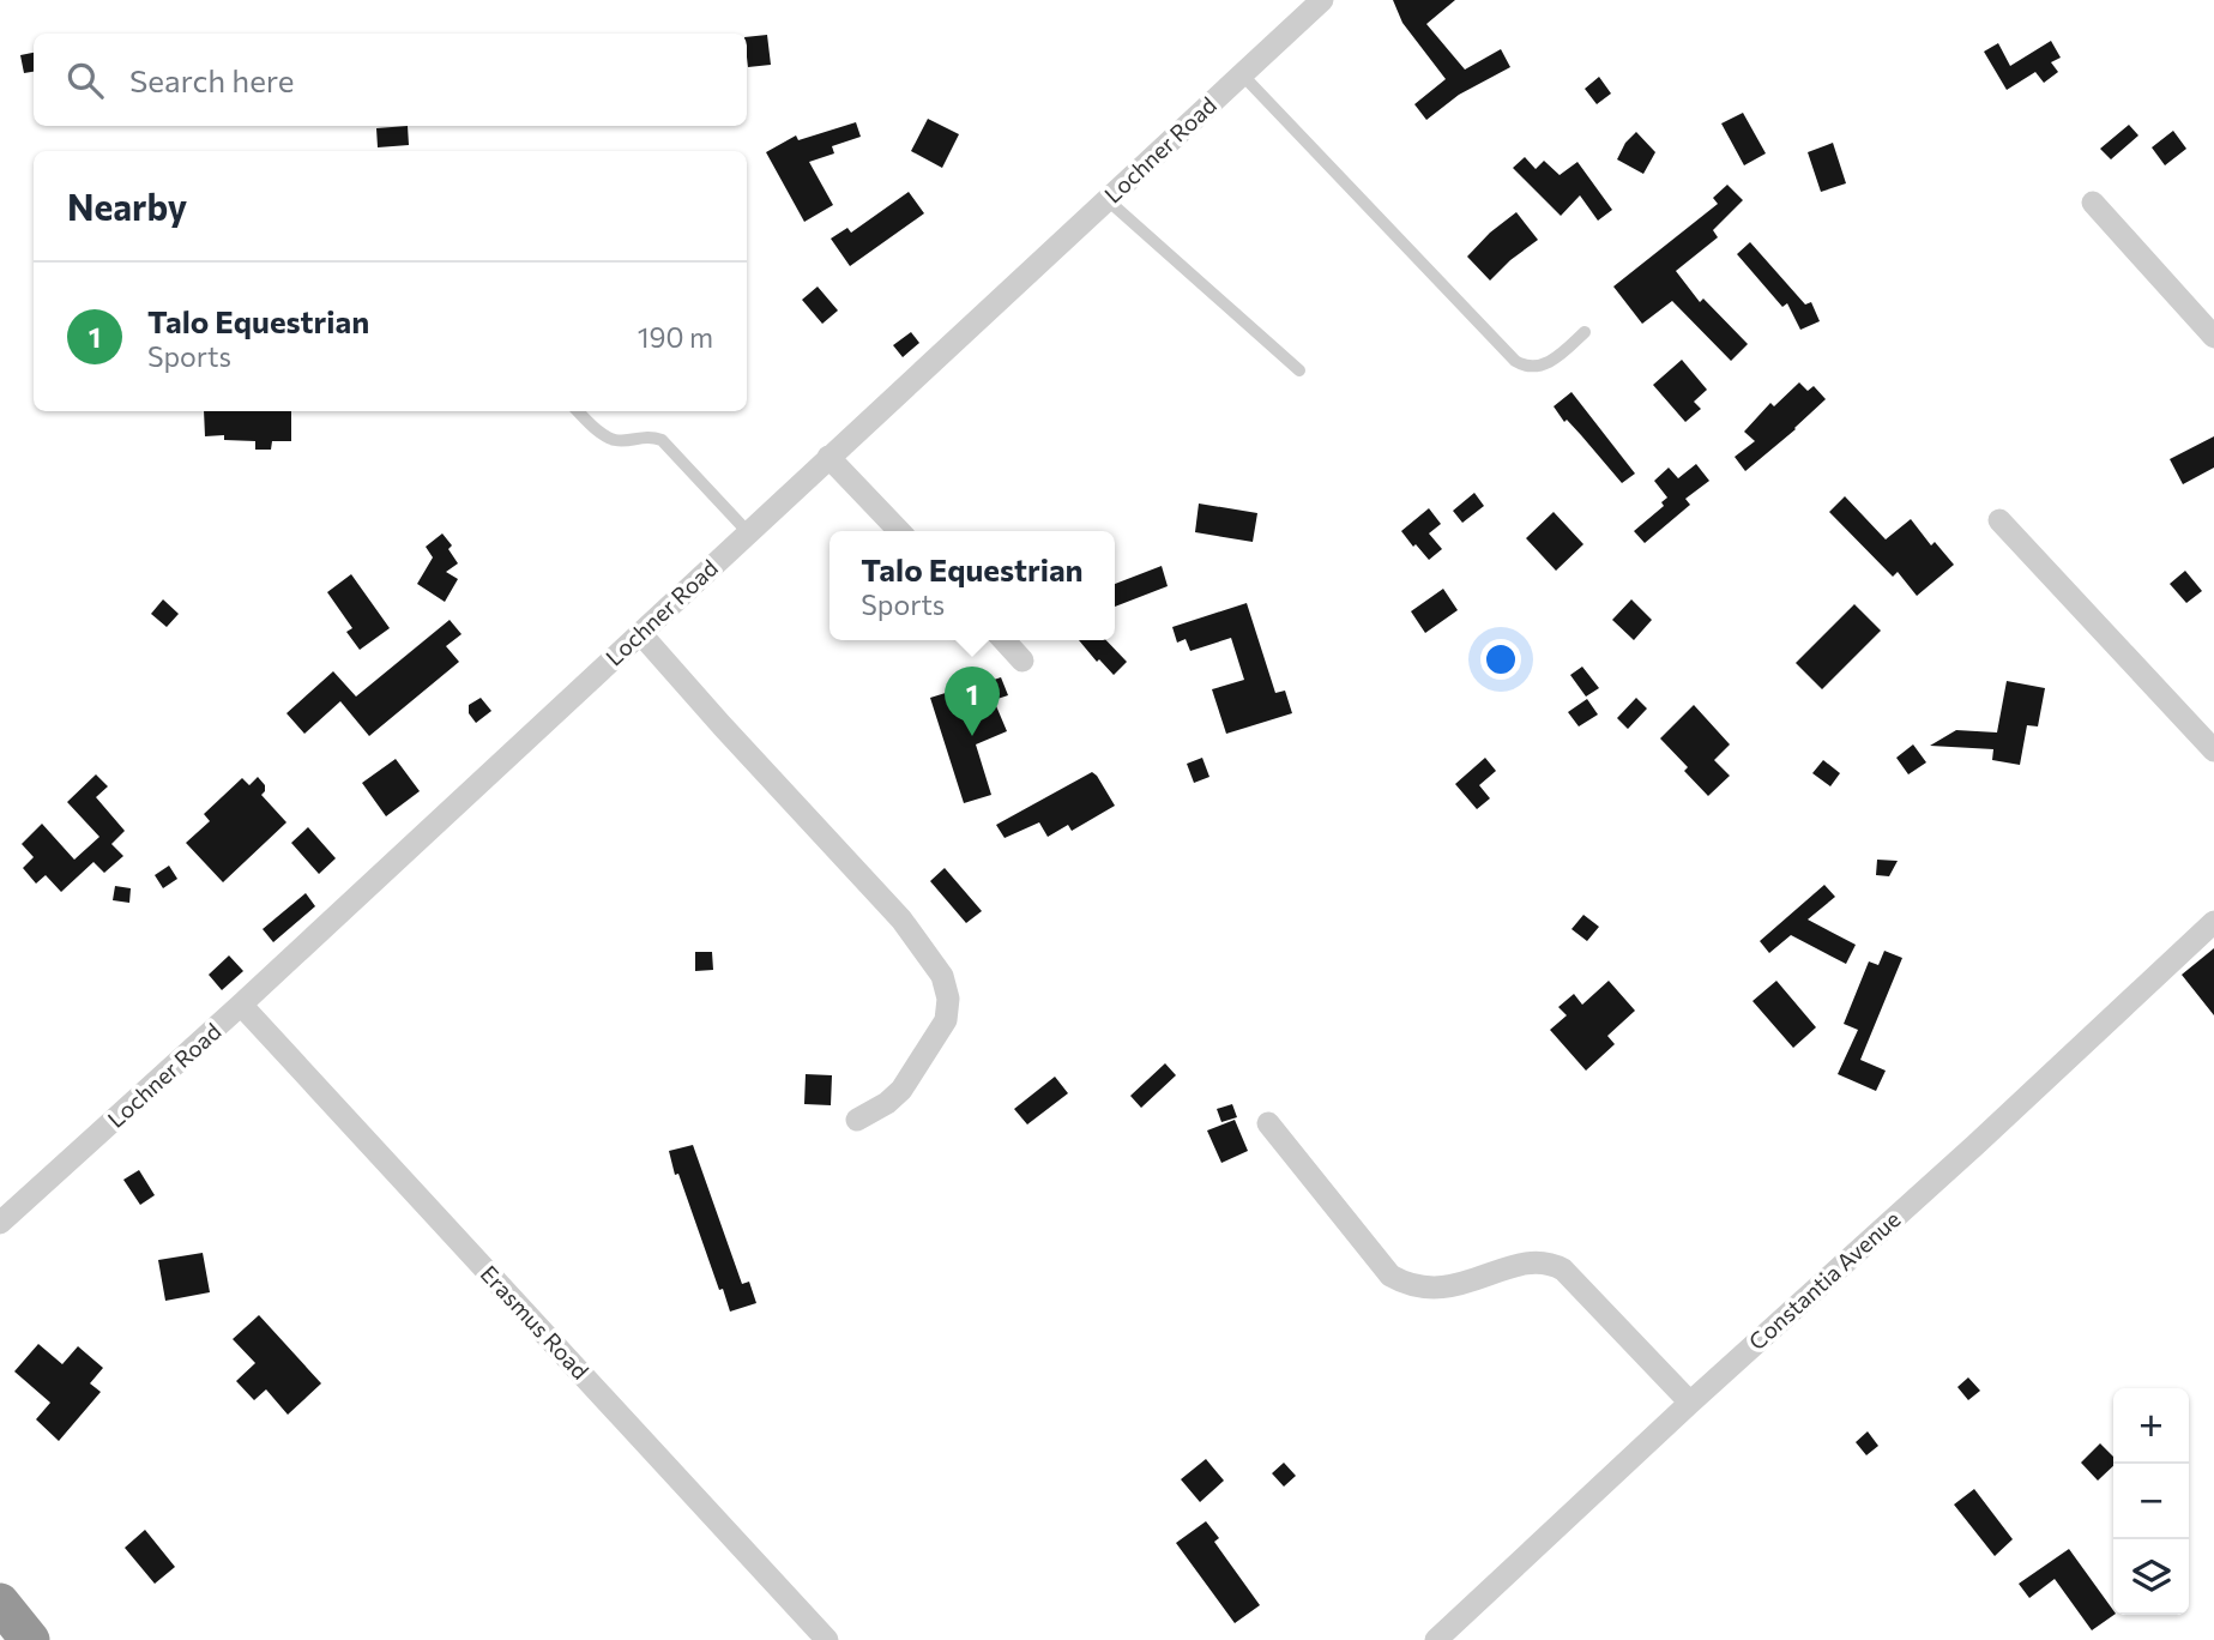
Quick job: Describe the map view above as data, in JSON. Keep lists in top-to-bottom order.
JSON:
{
  "streets": {
    "street": ["Lochner Road", "Constantia Avenue", "Erasmus Road"]
  },
  "crossings": [
    ["Lochner Road", "Erasmus Road"]
  ],
  "page": {
    "search": "Search here",
    "heading": "Nearby",
    "list": [
      {
        "mark": "1",
        "name": "Talo Equestrian",
        "note": "Sports",
        "value": "190 m"
      }
    ],
    "popup": ["Talo Equestrian", "Sports"],
    "pins": "1",
    "map_buttons": ["+", "−"]
  }
}
